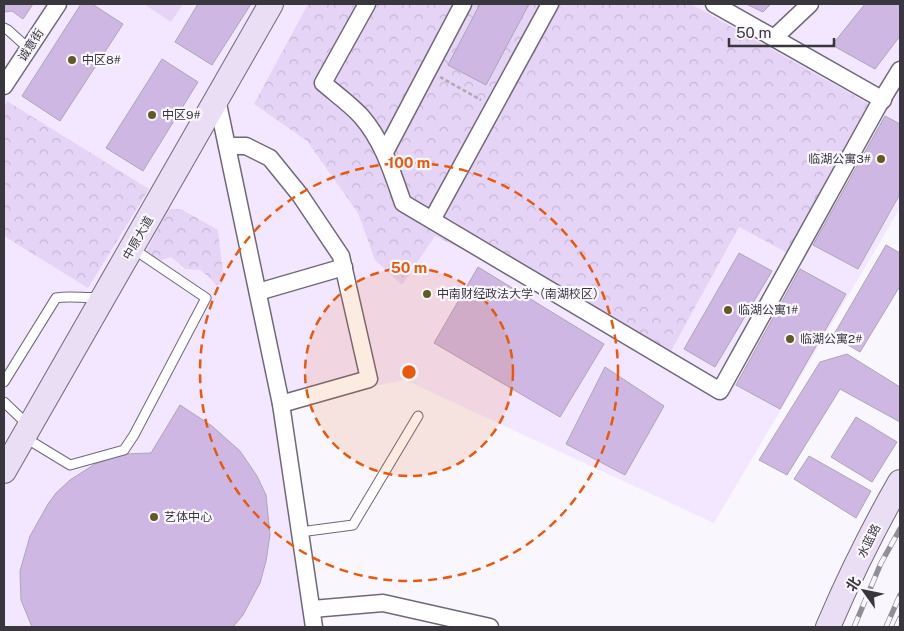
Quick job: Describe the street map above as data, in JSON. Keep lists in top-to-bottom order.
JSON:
{
  "streets": {
    "main road": ["中原大道", "水蓝路"],
    "street": ["诚意街"]
  },
  "places": [
    "中区8#",
    "中区9#",
    "临湖公寓3#",
    "中南财经政法大学（南湖校区）",
    "临湖公寓1#",
    "临湖公寓2#",
    "艺体中心"
  ],
  "scale_bar": "50 m",
  "north": "top left",
  "rings": ["100 m", "50 m"]
}
